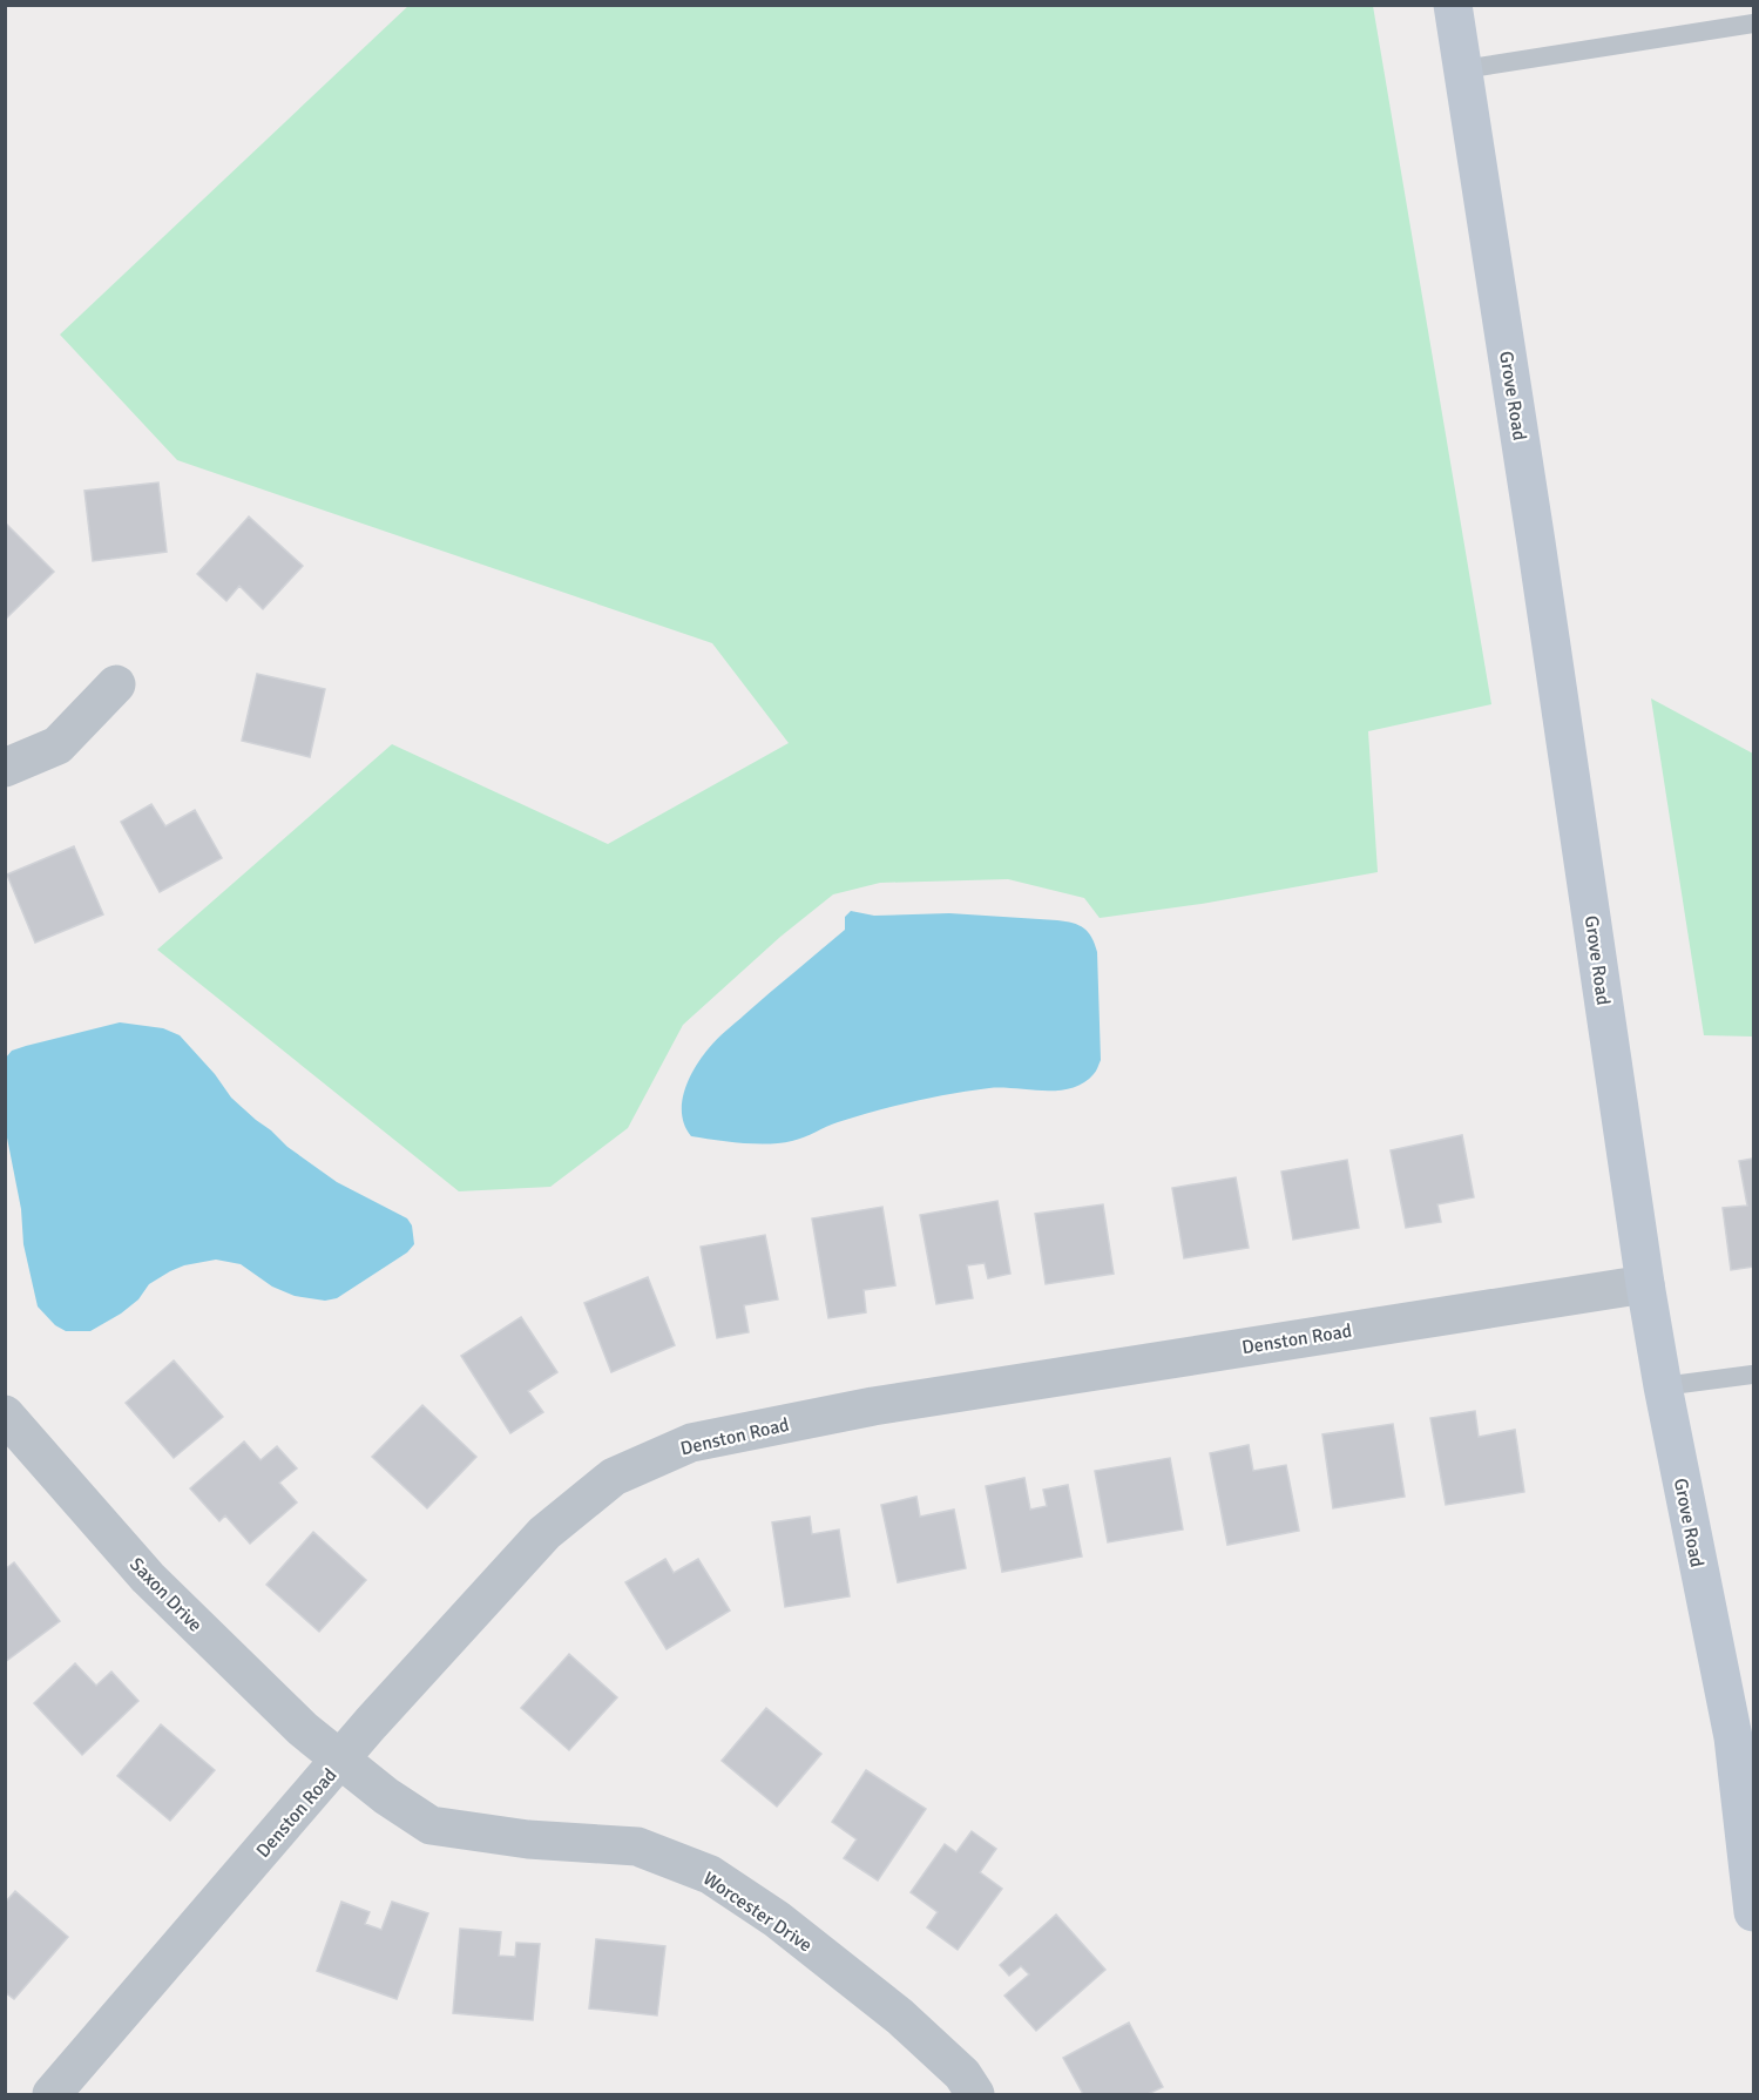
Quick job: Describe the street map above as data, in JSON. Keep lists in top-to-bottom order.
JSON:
{
  "streets": {
    "main road": ["Grove Road"],
    "street": ["Denston Road", "Saxon Drive", "Worcester Drive"]
  },
  "crossings": [
    ["Grove Road", "Denston Road"],
    ["Denston Road", "Saxon Drive"],
    ["Denston Road", "Worcester Drive"],
    ["Saxon Drive", "Worcester Drive"]
  ]
}
